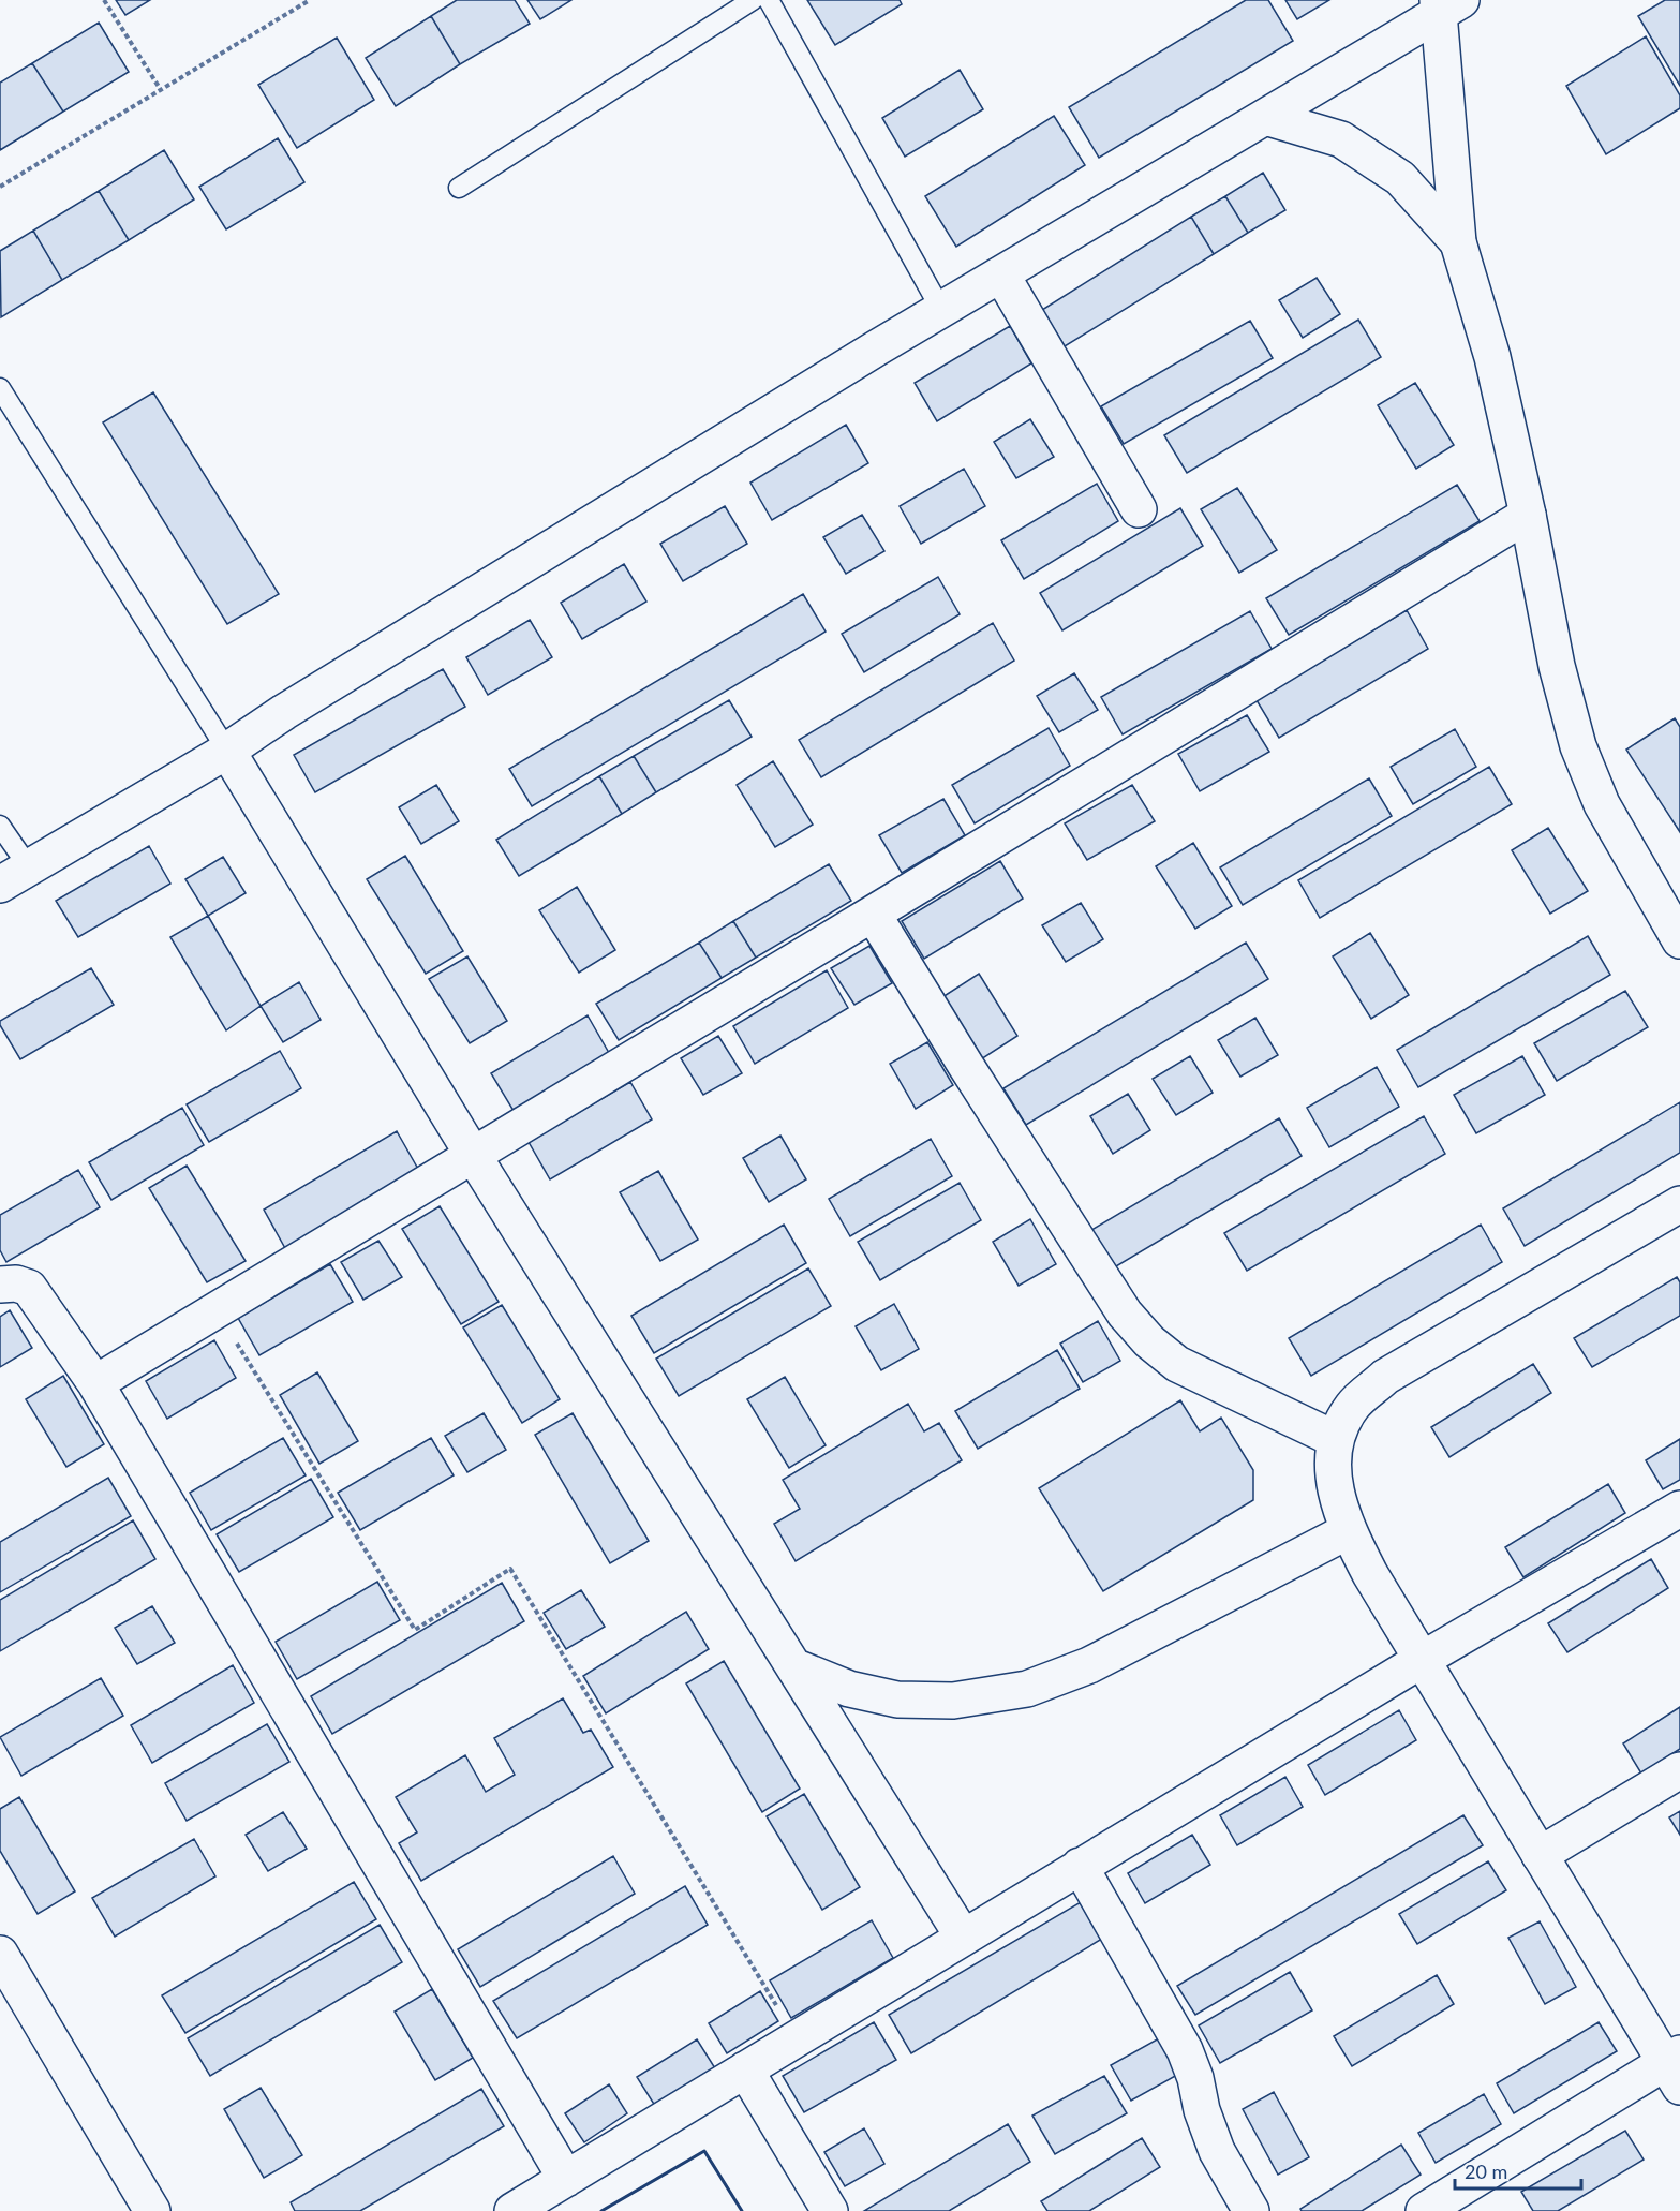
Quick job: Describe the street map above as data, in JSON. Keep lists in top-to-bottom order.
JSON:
{
  "scale_bar": "20 m"
}
